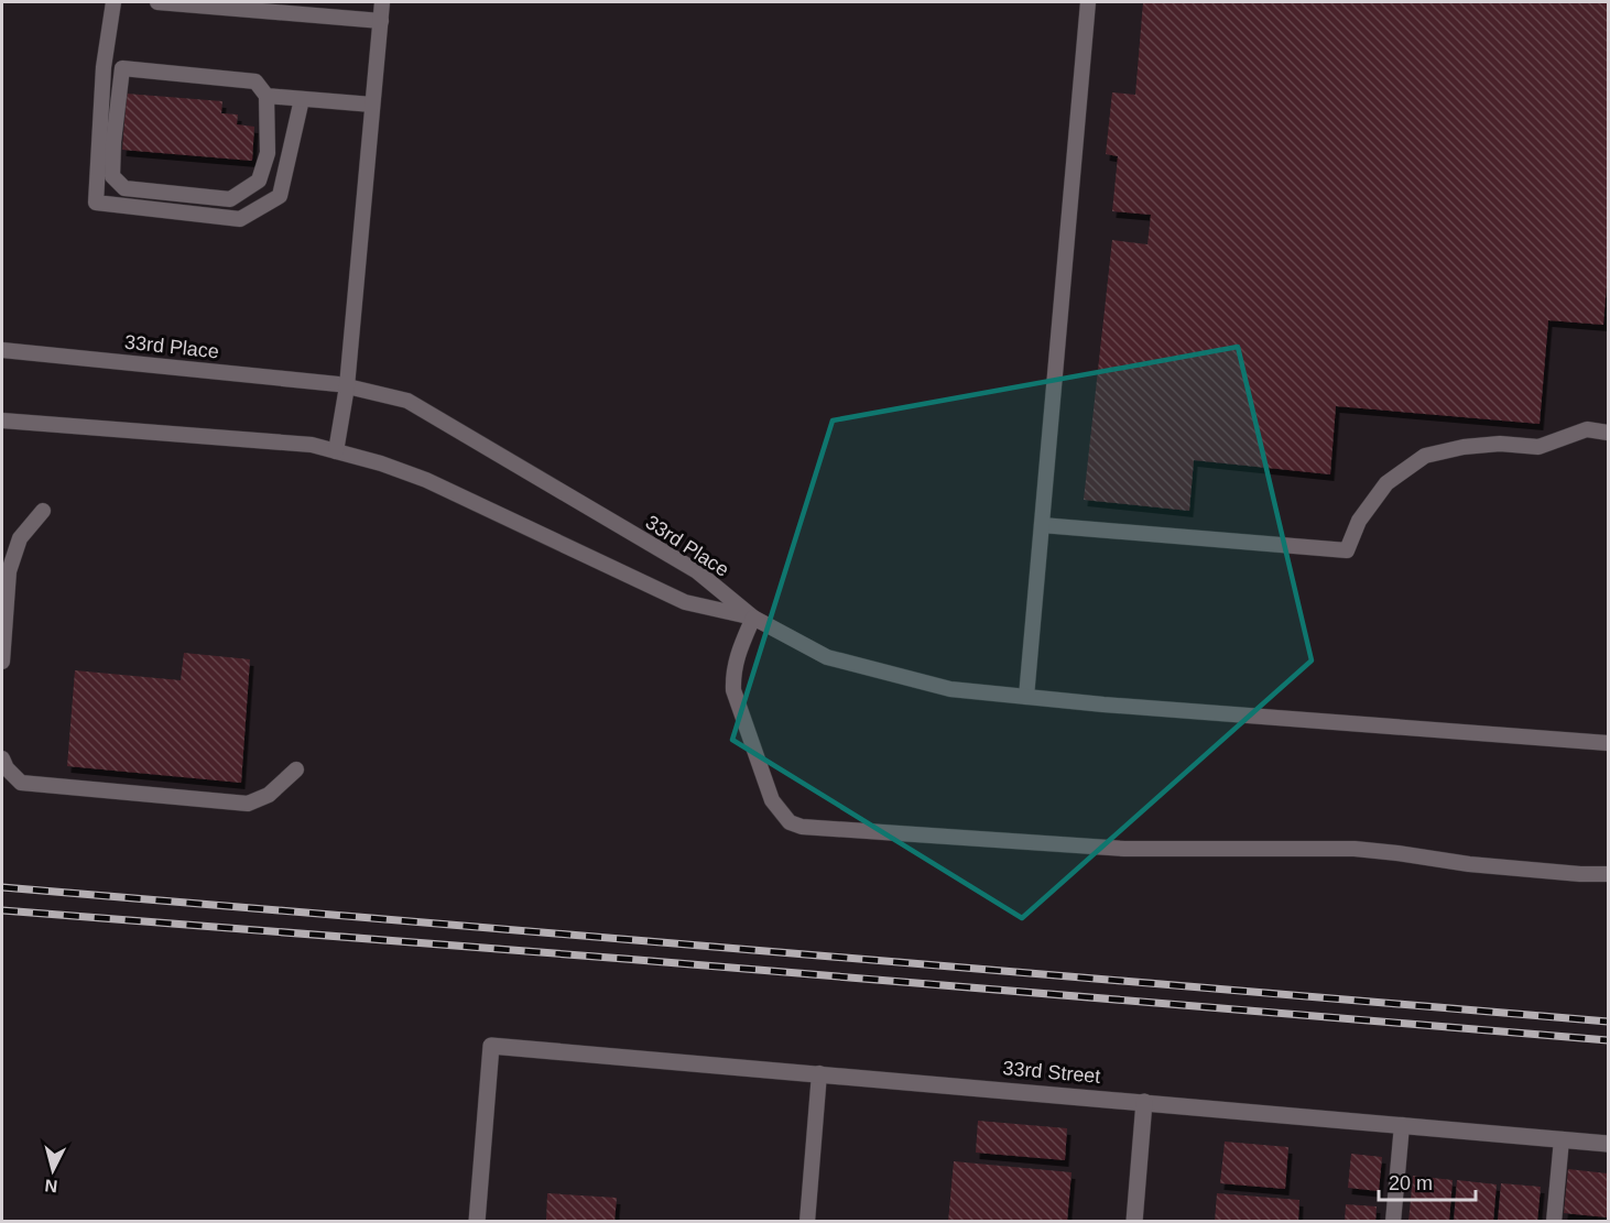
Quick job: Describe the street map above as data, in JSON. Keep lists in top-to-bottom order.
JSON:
{
  "streets": {
    "street": ["33rd Street"],
    "lane": ["33rd Place"]
  },
  "scale_bar": "20 m",
  "north": "bottom"
}
